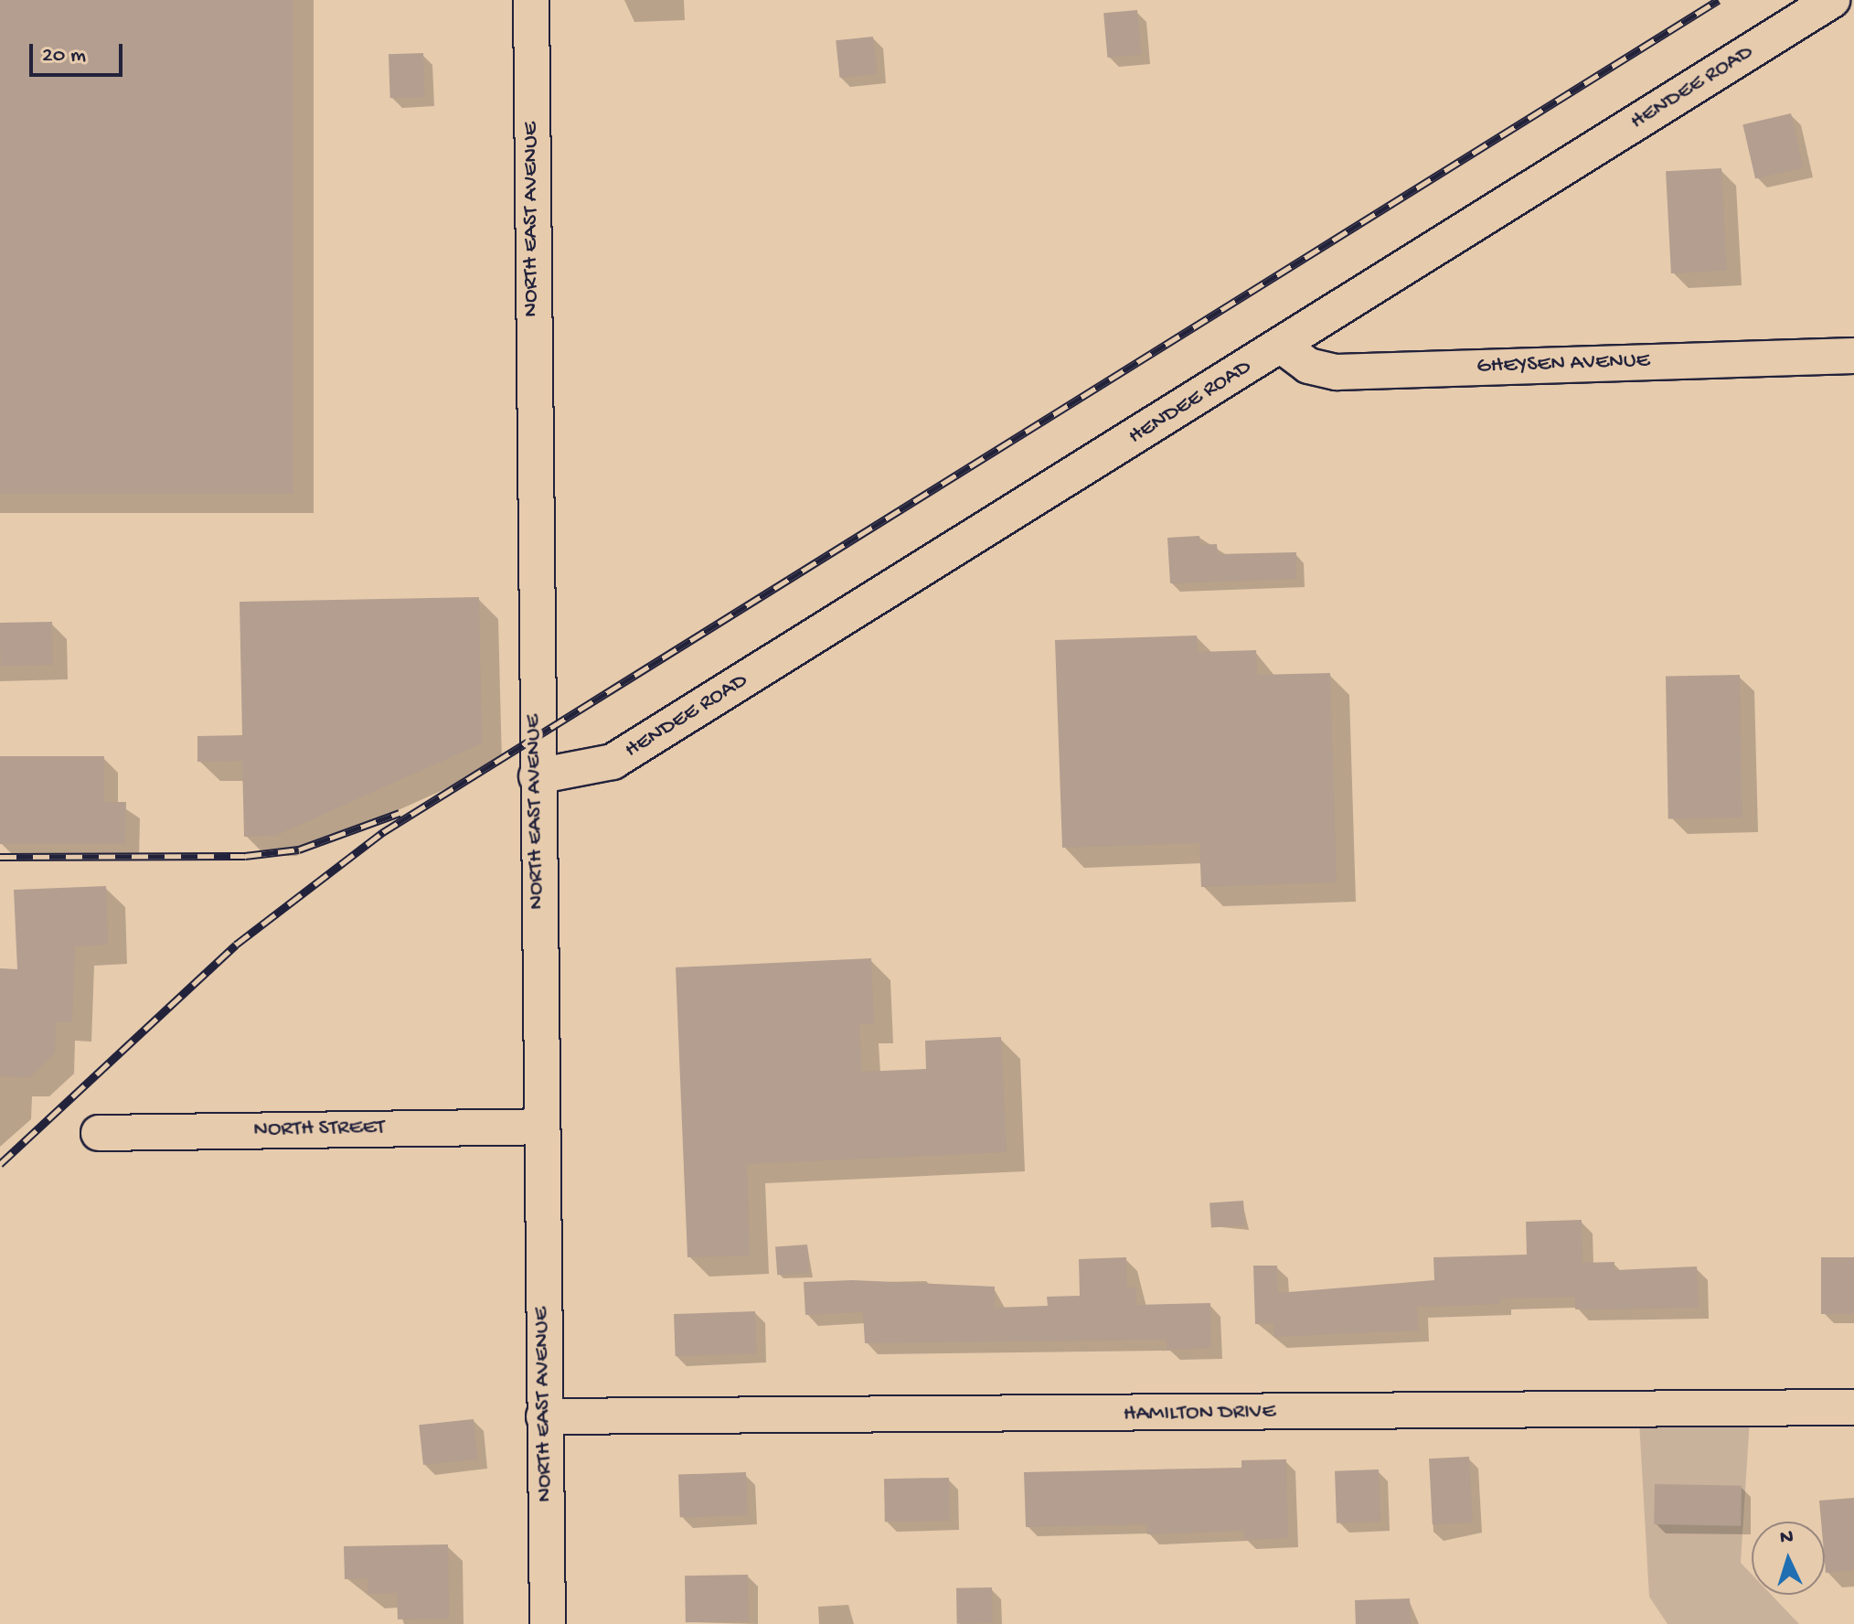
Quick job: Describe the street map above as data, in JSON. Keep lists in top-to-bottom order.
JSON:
{
  "streets": {
    "street": [
      "HENDEE ROAD",
      "NORTH EAST AVENUE",
      "GHEYSEN AVENUE",
      "NORTH STREET",
      "HAMILTON DRIVE"
    ]
  },
  "crossings": [
    ["HENDEE ROAD", "NORTH EAST AVENUE"],
    ["HENDEE ROAD", "GHEYSEN AVENUE"],
    ["NORTH EAST AVENUE", "NORTH STREET"],
    ["NORTH EAST AVENUE", "HAMILTON DRIVE"]
  ],
  "scale_bar": "20 m",
  "north": "top"
}
